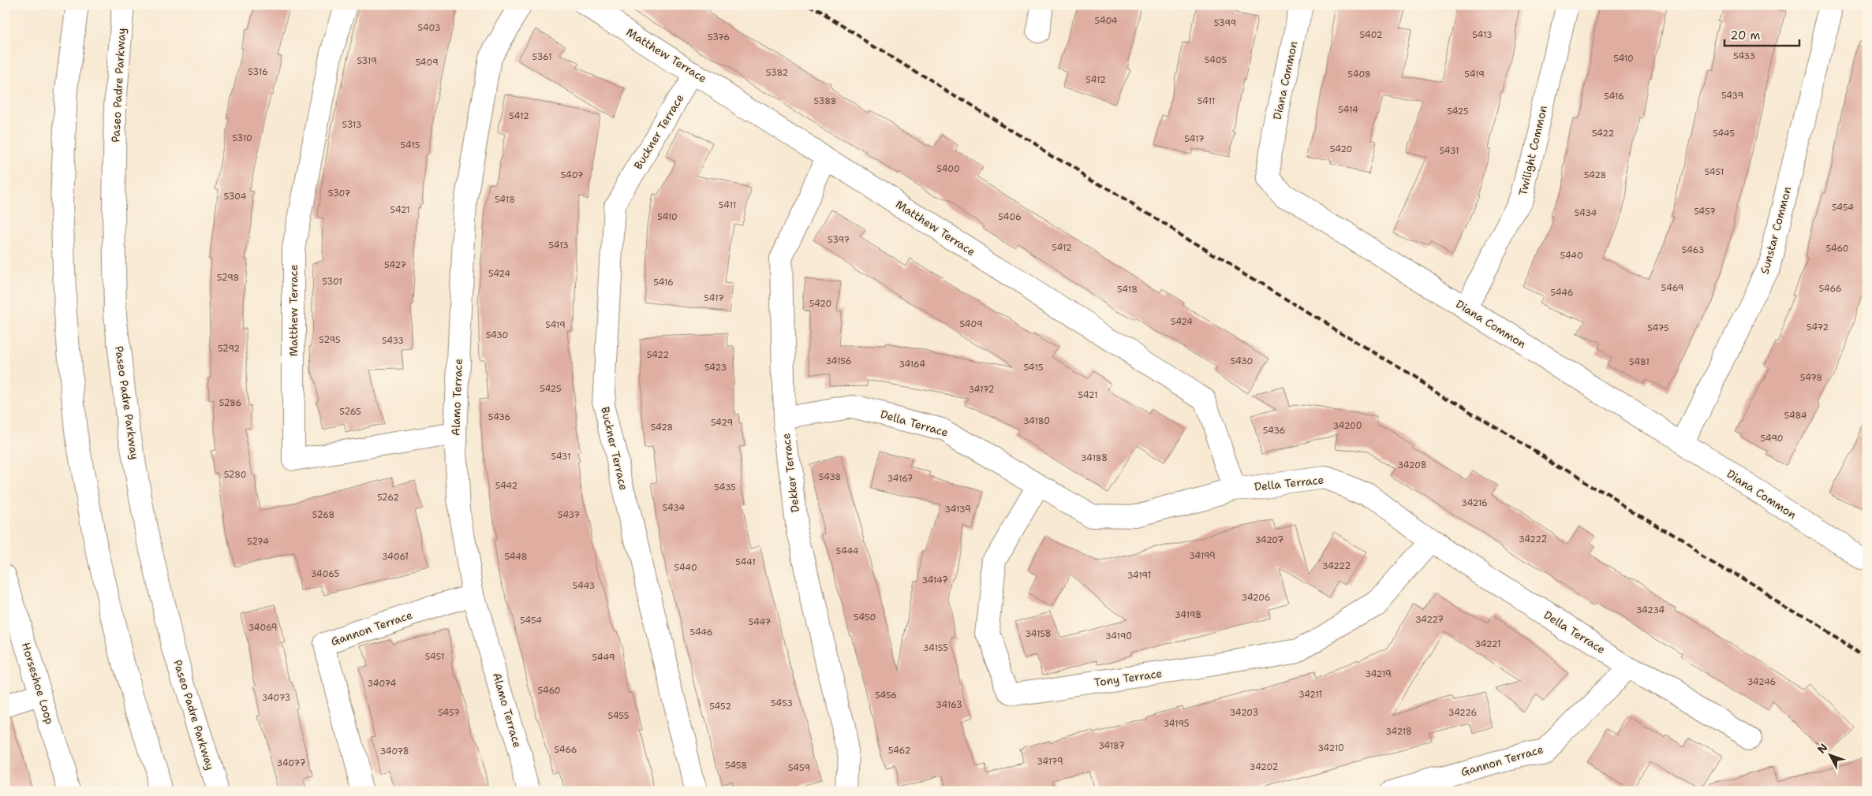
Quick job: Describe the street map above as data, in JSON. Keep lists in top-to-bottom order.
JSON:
{
  "streets": {
    "street": [
      "Matthew Terrace",
      "Diana Common",
      "Paseo Padre Parkway",
      "Buckner Terrace",
      "Twilight Common",
      "Sunstar Common",
      "Alamo Terrace",
      "Della Terrace",
      "Dekker Terrace",
      "Gannon Terrace",
      "Tony Terrace",
      "Horseshoe Loop"
    ]
  },
  "crossings": [
    ["Matthew Terrace", "Buckner Terrace"],
    ["Matthew Terrace", "Alamo Terrace"],
    ["Matthew Terrace", "Della Terrace"],
    ["Matthew Terrace", "Dekker Terrace"],
    ["Diana Common", "Twilight Common"],
    ["Diana Common", "Sunstar Common"],
    ["Alamo Terrace", "Gannon Terrace"],
    ["Della Terrace", "Dekker Terrace"],
    ["Della Terrace", "Gannon Terrace"],
    ["Della Terrace", "Tony Terrace"]
  ],
  "house_numbers": [
    "5404",
    "5399",
    "5403",
    "5402",
    "5413",
    "5376",
    "5433",
    "5361",
    "5410",
    "5405",
    "5319",
    "5409",
    "5316",
    "5382",
    "5408",
    "5419",
    "5412",
    "5439",
    "5416",
    "5388",
    "5411",
    "5414",
    "5425",
    "5412",
    "5313",
    "5422",
    "5445",
    "5310",
    "5417",
    "5415",
    "5420",
    "5431",
    "5400",
    "5451",
    "5407",
    "5428",
    "5307",
    "5304",
    "5418",
    "5411",
    "5454",
    "5421",
    "5457",
    "5434",
    "5410",
    "5406",
    "5397",
    "5413",
    "5412",
    "5460",
    "5463",
    "5440",
    "5427",
    "5424",
    "5298",
    "5301",
    "5416",
    "5469",
    "5466",
    "5418",
    "5446",
    "5417",
    "5420",
    "5424",
    "5409",
    "5419",
    "5472",
    "5475",
    "5430",
    "5295",
    "5433",
    "5292",
    "5422",
    "34156",
    "5430",
    "5481",
    "34164",
    "5423",
    "5415",
    "5478",
    "5425",
    "34172",
    "5421",
    "5286",
    "5265",
    "5484",
    "5436",
    "34180",
    "5429",
    "34200",
    "5428",
    "5436",
    "5490",
    "5431",
    "34188",
    "34208",
    "5280",
    "5438",
    "34167",
    "5442",
    "5435",
    "5262",
    "34216",
    "5434",
    "34139",
    "5268",
    "5437",
    "34222",
    "34207",
    "5274",
    "5444",
    "34199",
    "34061",
    "5448",
    "5441",
    "34222",
    "5440",
    "34065",
    "34191",
    "34147",
    "5443",
    "34206",
    "34234",
    "34198",
    "5450",
    "34227",
    "5454",
    "5447",
    "34069",
    "5446",
    "34158",
    "34190",
    "34221",
    "34155",
    "5451",
    "5449",
    "34219",
    "34246",
    "34074",
    "5460",
    "34211",
    "5456",
    "34073",
    "5453",
    "34163",
    "5452",
    "5457",
    "34203",
    "34226",
    "5455",
    "34195",
    "34218",
    "34187",
    "34210",
    "5466",
    "5462",
    "34078",
    "34179",
    "34077",
    "5458",
    "34202",
    "5459"
  ],
  "scale_bar": "20 m",
  "north": "top left"
}
